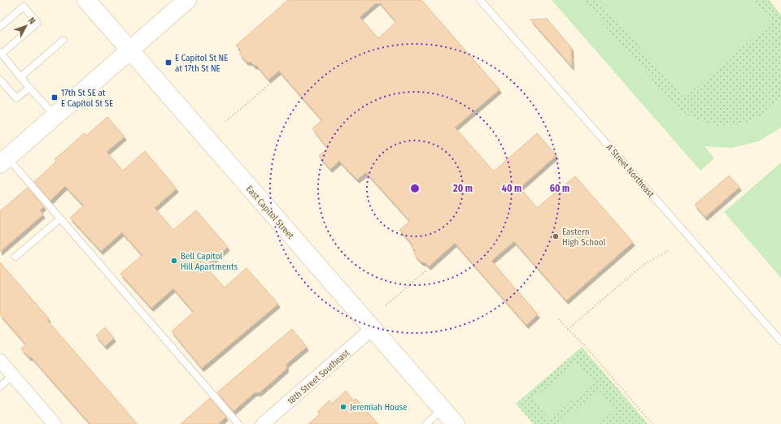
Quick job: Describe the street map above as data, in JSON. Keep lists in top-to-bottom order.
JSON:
{
  "streets": {
    "main road": ["East Capitol Street"],
    "street": ["18th Street Southeast"],
    "lane": ["A Street Northeast"]
  },
  "crossings": [
    ["East Capitol Street", "18th Street Southeast"]
  ],
  "places": {
    "transit": ["E Capitol St NE at 17th St NE", "17th St SE at E Capitol St SE"],
    "other": ["Eastern High School", "Bell Capitol Hill Apartments", "Jeremiah House"]
  },
  "north": "top right",
  "rings": ["20 m", "40 m", "60 m"]
}
